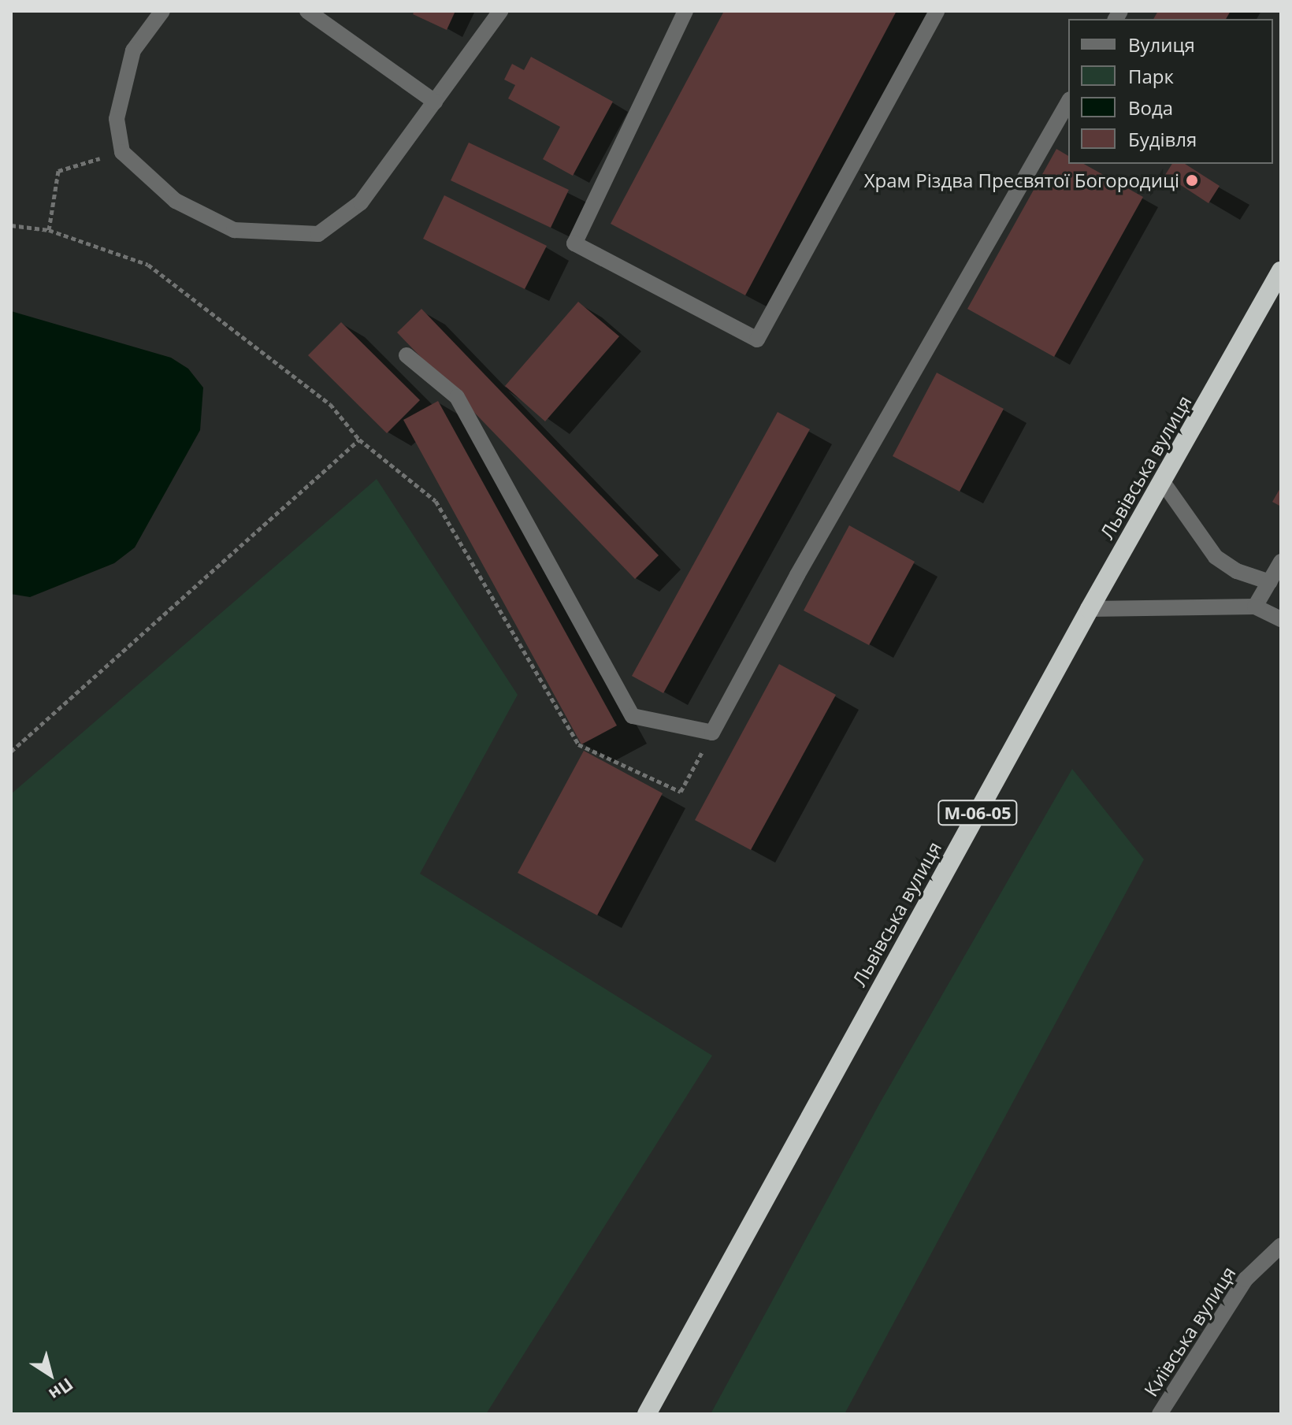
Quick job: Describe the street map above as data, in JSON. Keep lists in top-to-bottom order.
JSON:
{
  "streets": {
    "highway": ["Львівська вулиця", "М-06-05"],
    "street": ["Київська вулиця"]
  },
  "places": ["Храм Різдва Пресвятої Богородиці"],
  "legend": [
    "Вулиця",
    "Парк",
    "Вода",
    "Будівля"
  ],
  "north": "bottom right"
}
